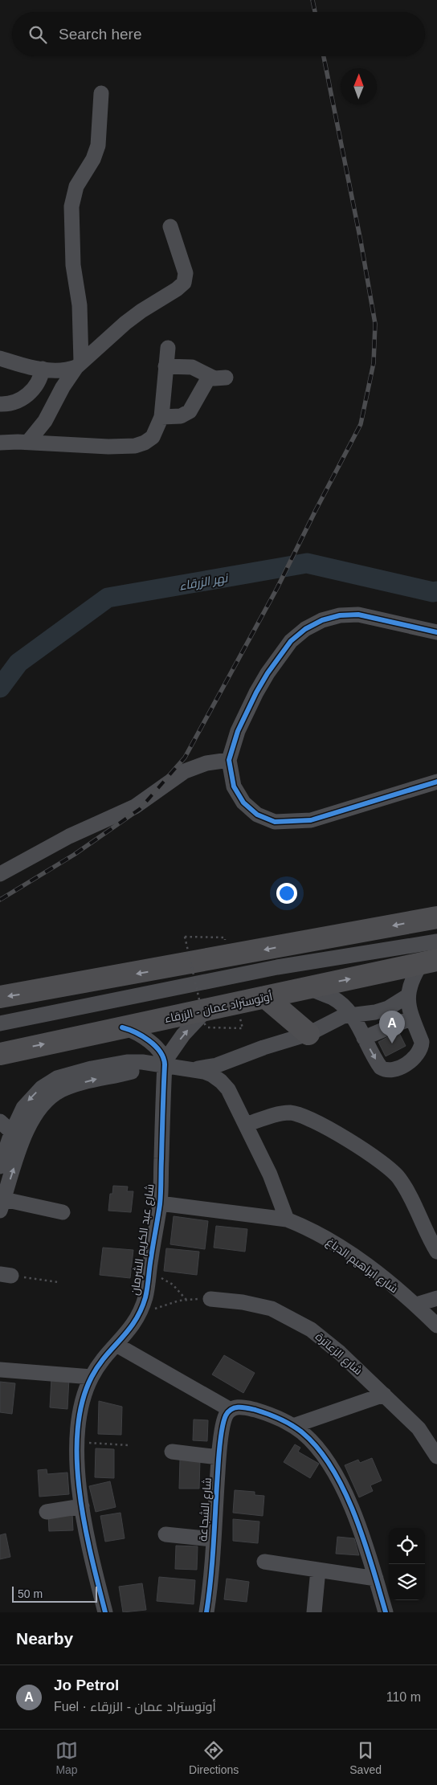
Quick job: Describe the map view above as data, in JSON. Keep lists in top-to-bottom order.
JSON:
{
  "streets": {
    "highway": ["أوتوستراد عمان - الزرقاء"],
    "street": [
      "شارع عبد الكريم الشرمان",
      "شارع ابراهيم الدباغ",
      "شارع الزعاترة",
      "شارع الشجاعة"
    ]
  },
  "crossings": [
    ["شارع عبد الكريم الشرمان", "شارع ابراهيم الدباغ"]
  ],
  "water": ["نهر الزرقاء"],
  "scale_bar": "50 m",
  "north": "top",
  "page": {
    "search": "Search here",
    "pins": "A",
    "scale": "50 m",
    "heading": "Nearby",
    "list": [
      {
        "mark": "A",
        "name": "Jo Petrol",
        "note": "Fuel · أوتوستراد عمان - الزرقاء",
        "value": "110 m"
      }
    ],
    "nav": ["Map", "Directions", "Saved"]
  }
}
